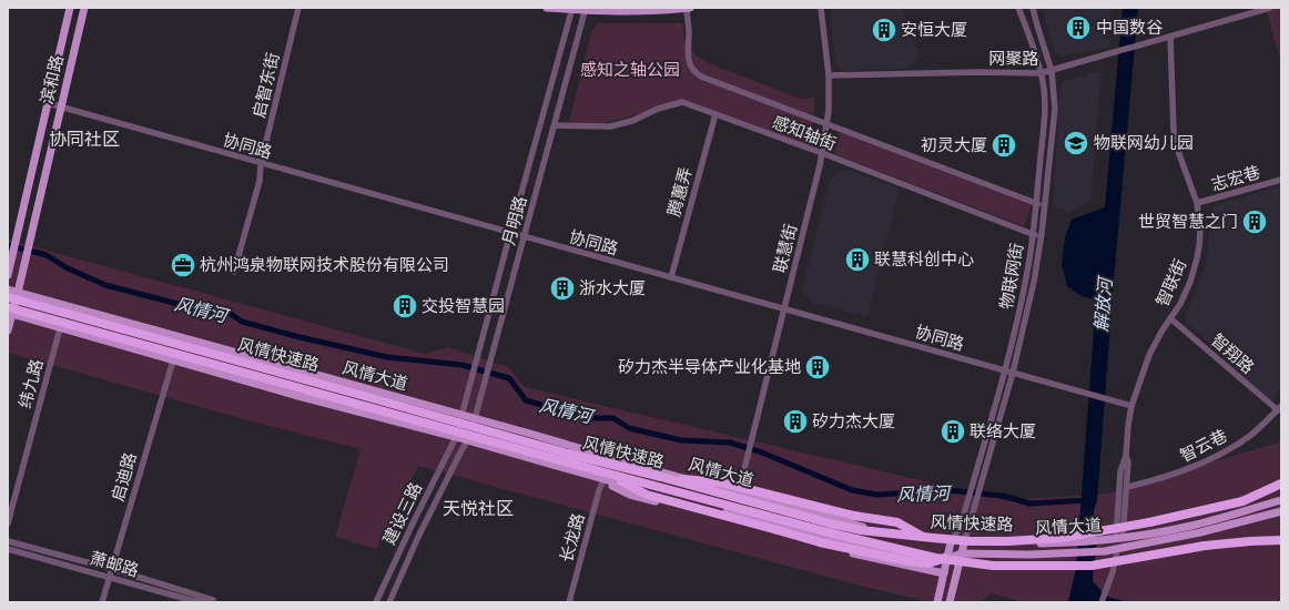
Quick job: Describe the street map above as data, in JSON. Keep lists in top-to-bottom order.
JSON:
{
  "streets": {
    "highway": ["风情快速路"],
    "main road": ["滨和路", "风情大道"],
    "street": [
      "网聚路",
      "启智东街",
      "感知轴街",
      "协同路",
      "志宏巷",
      "腾蕙弄",
      "月明路",
      "联慧街",
      "物联网街",
      "智联街",
      "智翔路",
      "纬九路",
      "智云巷",
      "启迪路",
      "建设三路",
      "长龙路",
      "萧邮路"
    ]
  },
  "crossings": [
    ["网聚路", "联慧街"],
    ["网聚路", "物联网街"],
    ["网聚路", "智联街"],
    ["滨和路", "协同路"],
    ["滨和路", "风情快速路"],
    ["滨和路", "风情大道"],
    ["启智东街", "协同路"],
    ["感知轴街", "腾蕙弄"],
    ["感知轴街", "月明路"],
    ["感知轴街", "联慧街"],
    ["感知轴街", "物联网街"],
    ["协同路", "腾蕙弄"],
    ["协同路", "月明路"],
    ["协同路", "联慧街"],
    ["协同路", "物联网街"],
    ["协同路", "智联街"],
    ["志宏巷", "智联街"],
    ["月明路", "风情大道"],
    ["月明路", "建设三路"],
    ["联慧街", "风情大道"],
    ["物联网街", "风情大道"],
    ["智联街", "智翔路"],
    ["智联街", "风情大道"],
    ["智联街", "智云巷"],
    ["智翔路", "智云巷"],
    ["风情快速路", "风情大道"],
    ["风情快速路", "长龙路"],
    ["风情大道", "纬九路"],
    ["风情大道", "启迪路"],
    ["风情大道", "建设三路"],
    ["风情大道", "长龙路"],
    ["启迪路", "萧邮路"]
  ],
  "districts": ["协同社区", "天悦社区"],
  "water": ["解放河", "风情河"],
  "parks": ["感知之轴公园"],
  "places": {
    "building": [
      "中国数谷",
      "安恒大厦",
      "初灵大厦",
      "世贸智慧之门",
      "联慧科创中心",
      "浙水大厦",
      "交投智慧园",
      "矽力杰半导体产业化基地",
      "矽力杰大厦",
      "联络大厦"
    ],
    "school or university": ["物联网幼儿园"],
    "office": ["杭州鸿泉物联网技术股份有限公司"]
  }
}
